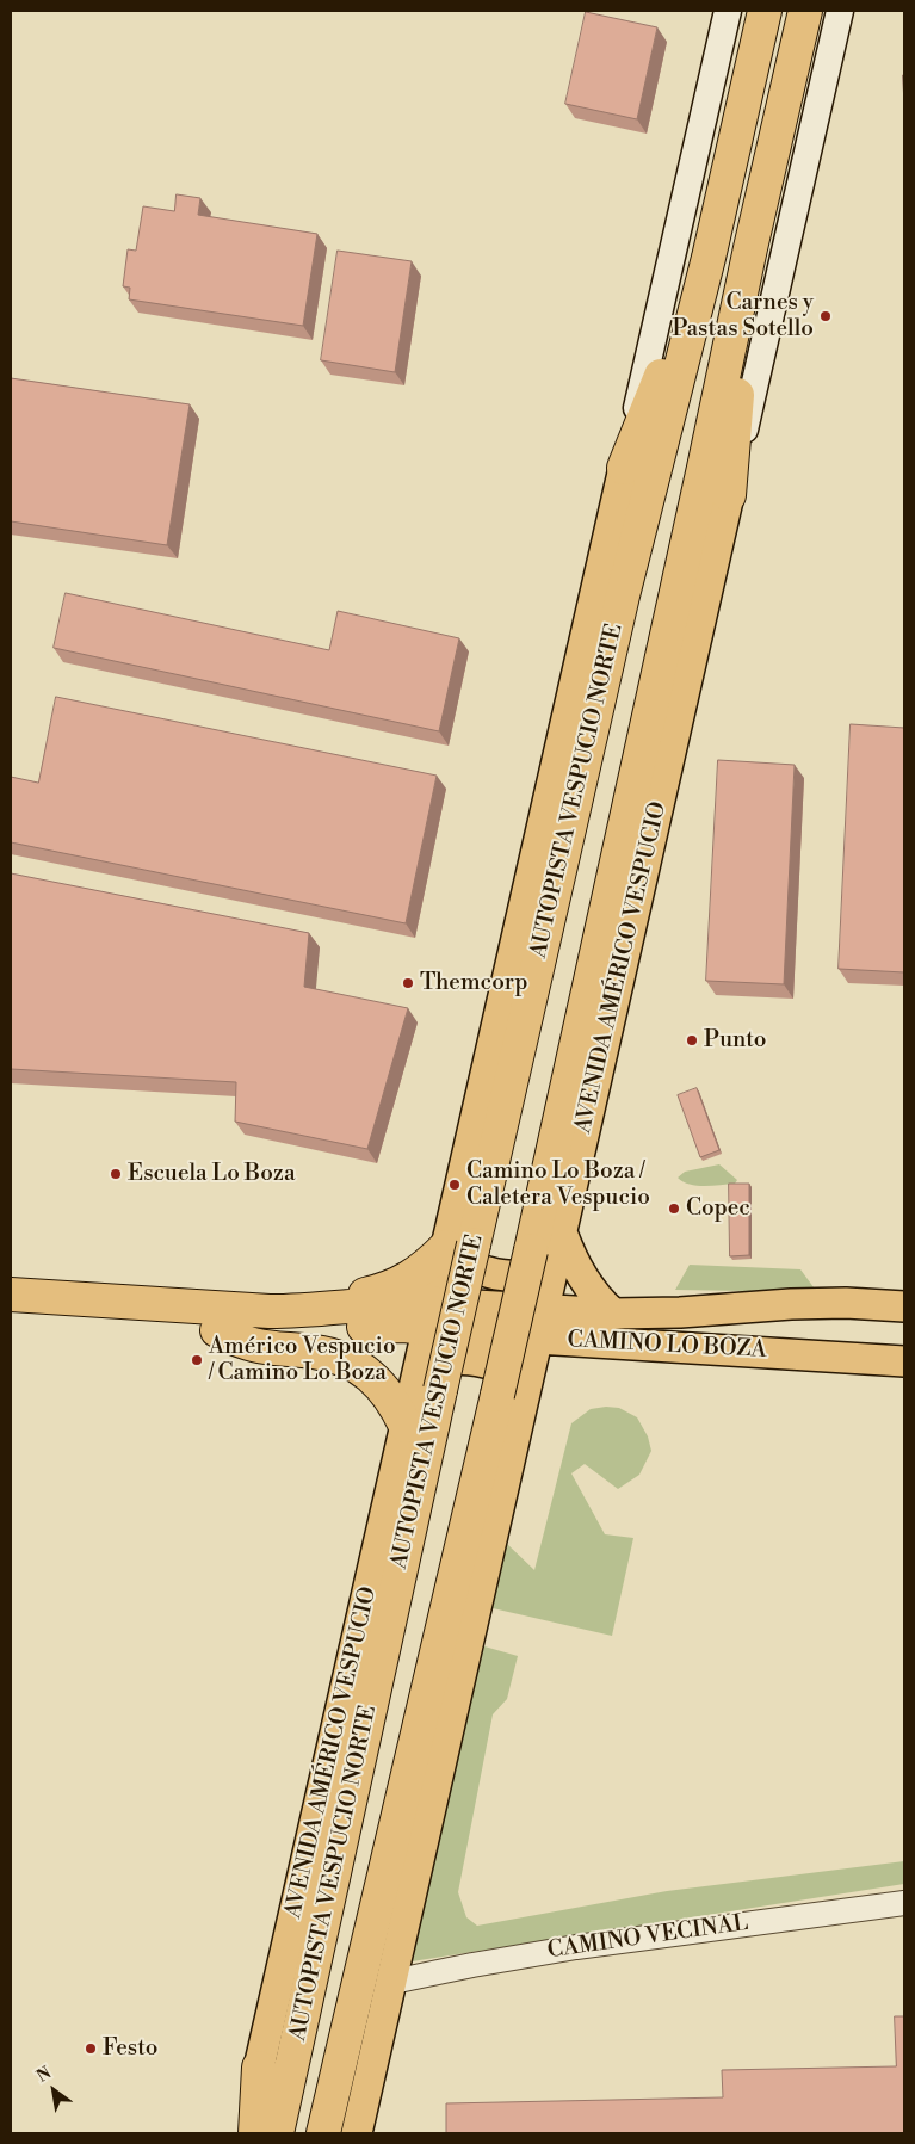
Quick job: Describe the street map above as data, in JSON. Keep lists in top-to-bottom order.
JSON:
{
  "streets": {
    "highway": ["AUTOPISTA VESPUCIO NORTE"],
    "main road": ["AVENIDA AMÉRICO VESPUCIO", "CAMINO LO BOZA"],
    "street": ["CAMINO VECINAL"]
  },
  "crossings": [
    ["AUTOPISTA VESPUCIO NORTE", "AVENIDA AMÉRICO VESPUCIO"],
    ["AVENIDA AMÉRICO VESPUCIO", "CAMINO LO BOZA"],
    ["AVENIDA AMÉRICO VESPUCIO", "CAMINO VECINAL"]
  ],
  "places": [
    "Carnes y Pastas Sotello",
    "Themcorp",
    "Punto",
    "Escuela Lo Boza",
    "Camino Lo Boza / Caletera Vespucio",
    "Copec",
    "Américo Vespucio / Camino Lo Boza",
    "Festo"
  ],
  "north": "top left"
}
